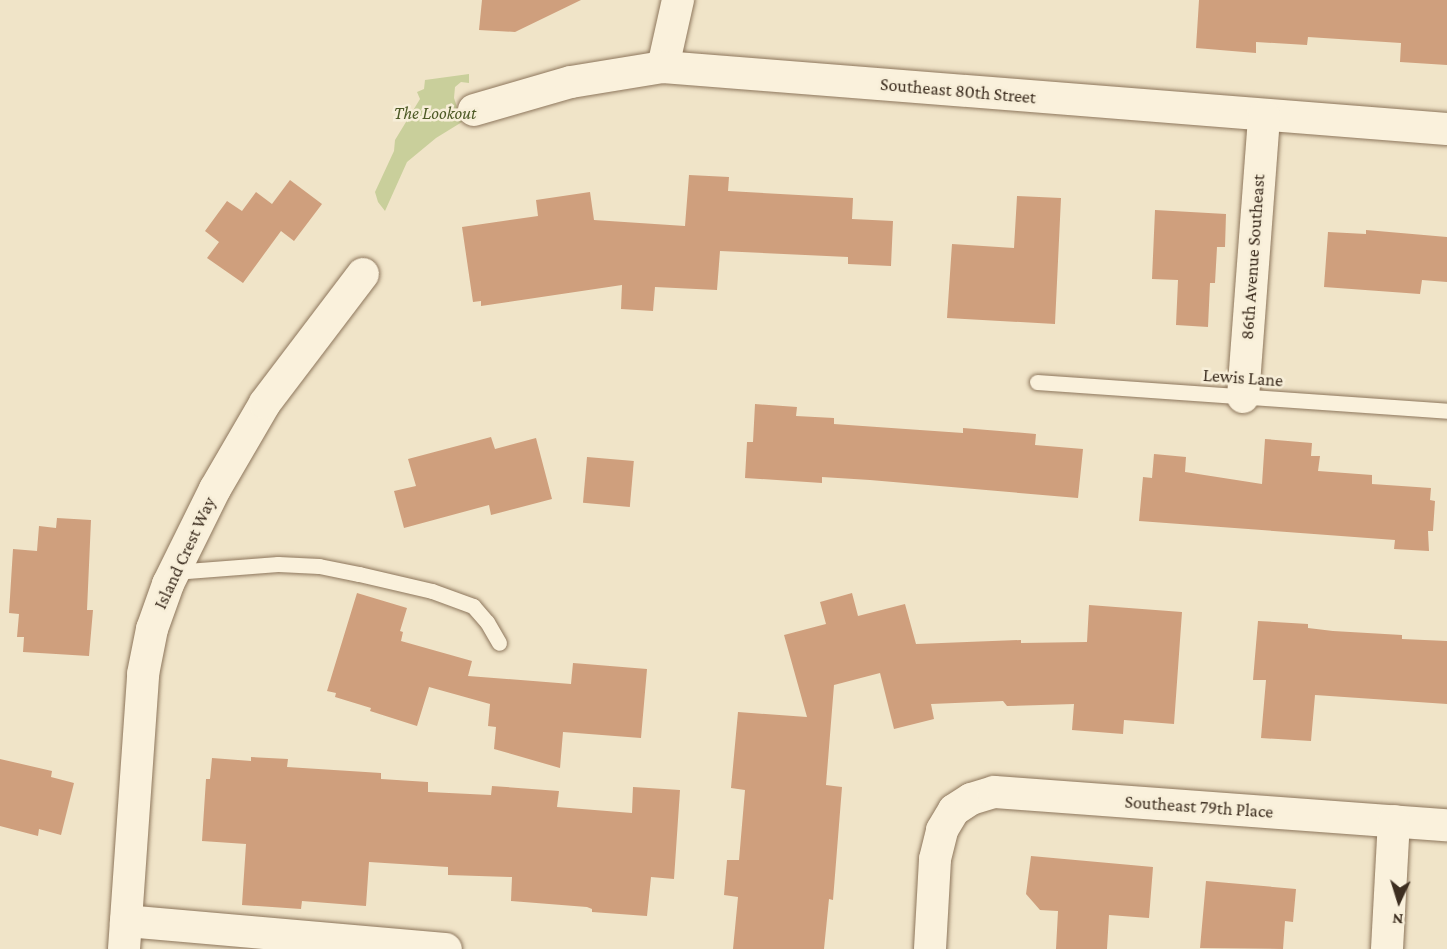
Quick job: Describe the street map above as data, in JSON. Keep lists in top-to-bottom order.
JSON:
{
  "streets": {
    "street": [
      "Southeast 80th Street",
      "86th Avenue Southeast",
      "Island Crest Way",
      "Southeast 79th Place"
    ],
    "lane": ["Lewis Lane"]
  },
  "crossings": [
    ["Southeast 80th Street", "86th Avenue Southeast"],
    ["86th Avenue Southeast", "Lewis Lane"]
  ],
  "parks": ["The Lookout"],
  "north": "bottom"
}
